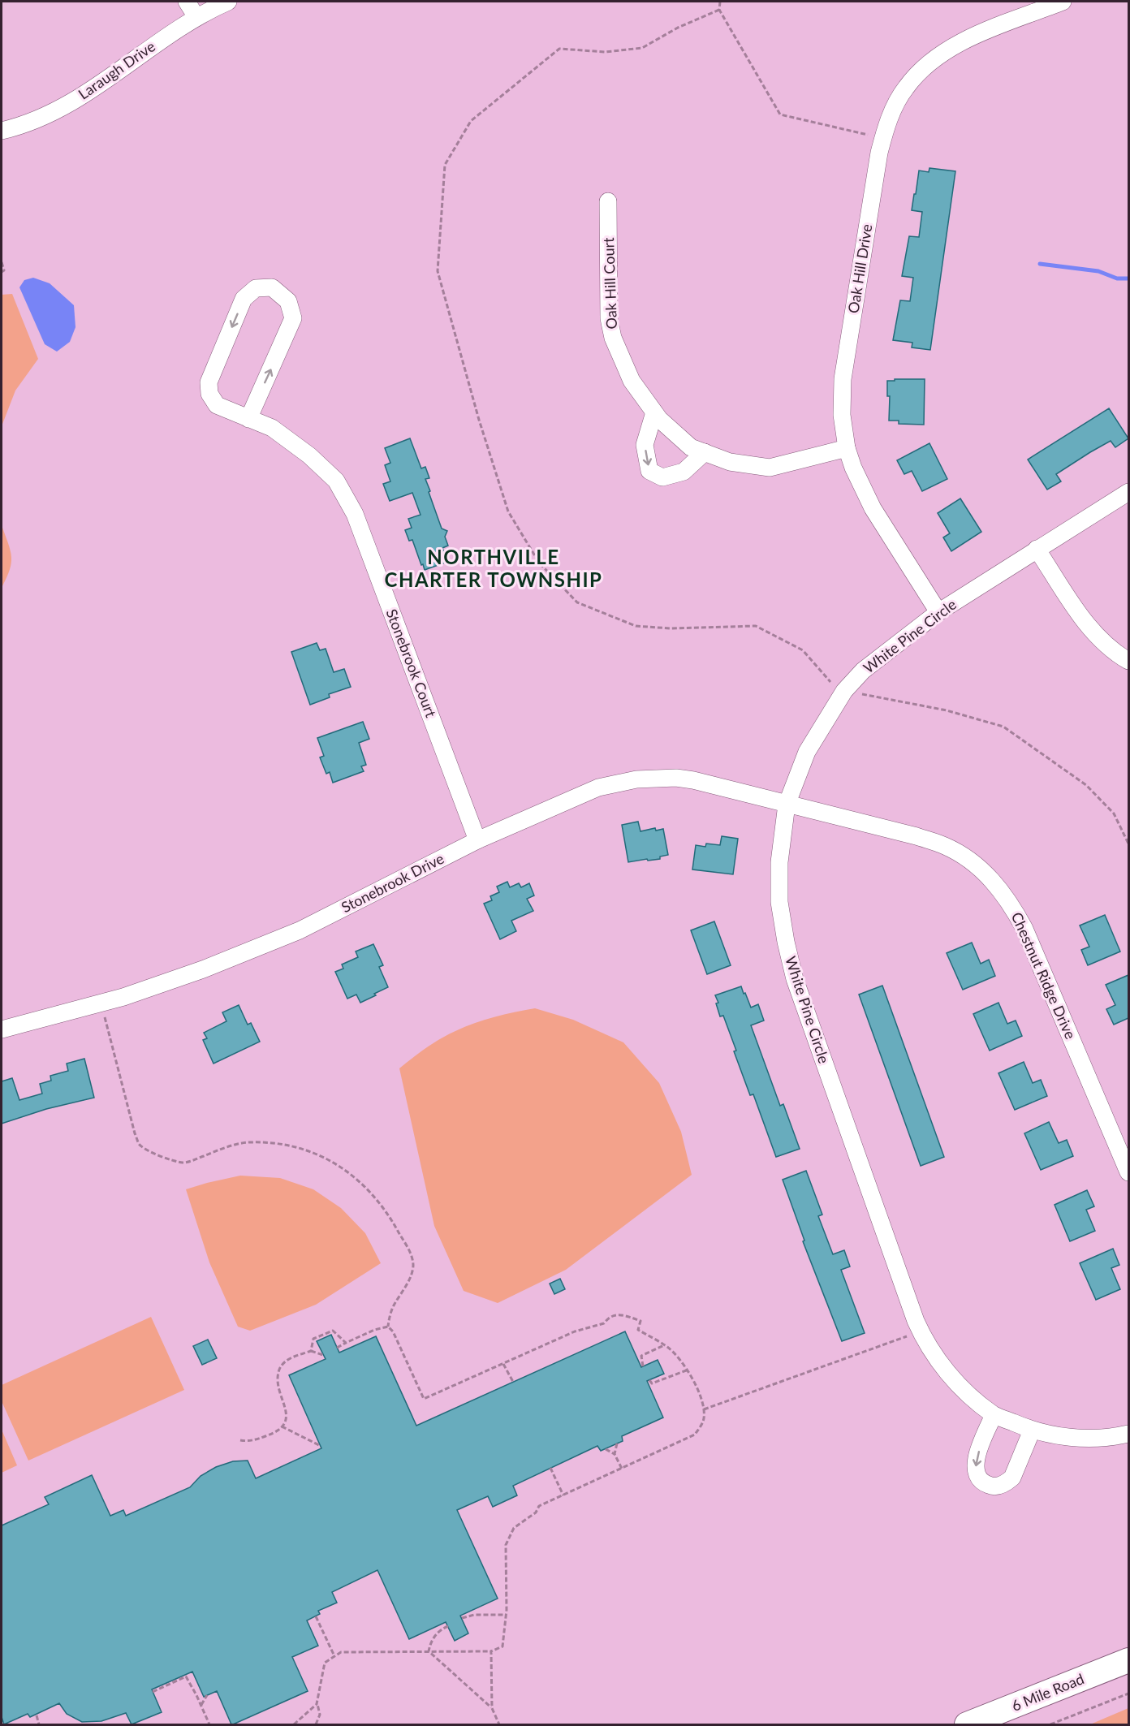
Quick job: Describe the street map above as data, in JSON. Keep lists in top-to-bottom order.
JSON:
{
  "streets": {
    "street": [
      "Laraugh Drive",
      "Oak Hill Drive",
      "Oak Hill Court",
      "White Pine Circle",
      "Stonebrook Court",
      "Stonebrook Drive",
      "Chestnut Ridge Drive",
      "6 Mile Road"
    ]
  },
  "crossings": [
    ["Oak Hill Drive", "Oak Hill Court"],
    ["Oak Hill Drive", "White Pine Circle"],
    ["White Pine Circle", "Stonebrook Drive"],
    ["White Pine Circle", "Chestnut Ridge Drive"],
    ["Stonebrook Court", "Stonebrook Drive"],
    ["Stonebrook Drive", "Chestnut Ridge Drive"]
  ],
  "districts": ["NORTHVILLE CHARTER TOWNSHIP"]
}
